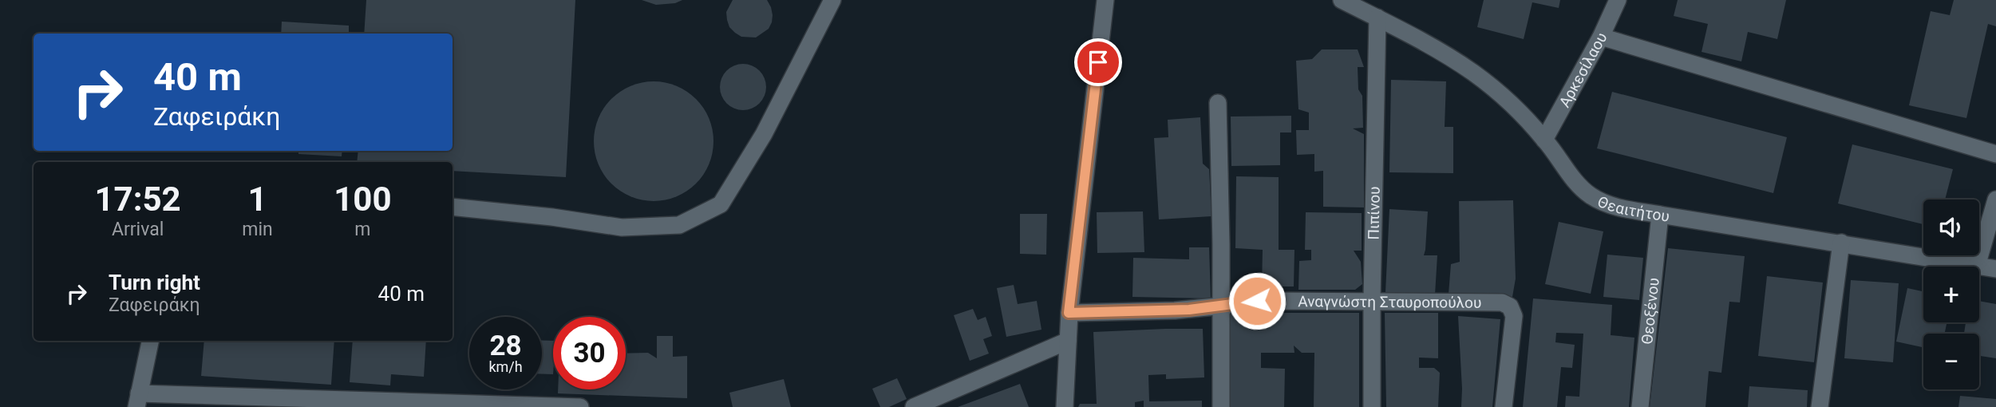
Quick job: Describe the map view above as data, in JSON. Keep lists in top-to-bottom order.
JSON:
{
  "streets": {
    "street": [
      "Αρκεσίλαου",
      "Θεαιτήτου",
      "Πιπίνου",
      "Αναγνώστη Σταυροπούλου",
      "Θεοξένου"
    ]
  },
  "crossings": [
    ["Αρκεσίλαου", "Θεαιτήτου"],
    ["Θεαιτήτου", "Πιπίνου"],
    ["Θεαιτήτου", "Θεοξένου"],
    ["Πιπίνου", "Αναγνώστη Σταυροπούλου"]
  ],
  "page": {
    "turn": ["40 m", "Ζαφειράκη"],
    "eta": [
      "17:52",
      "Arrival",
      "1",
      "min",
      "100",
      "m"
    ],
    "map_buttons": ["+", "−"],
    "list": [
      {
        "name": "Turn right",
        "note": "Ζαφειράκη",
        "value": "40 m"
      }
    ],
    "speed": "28 km/h",
    "limit": "30"
  }
}
